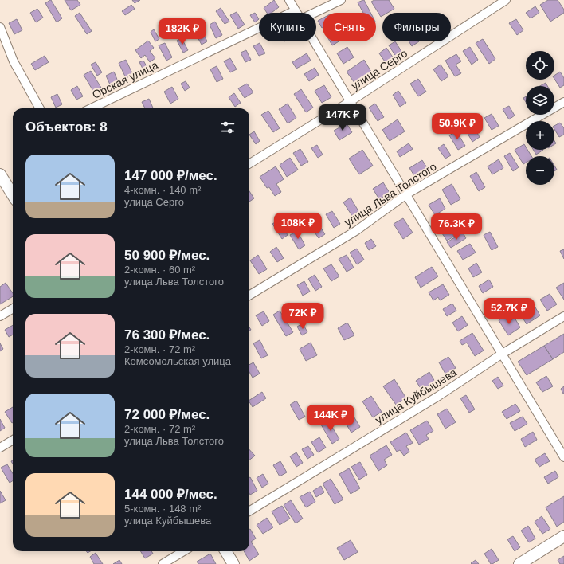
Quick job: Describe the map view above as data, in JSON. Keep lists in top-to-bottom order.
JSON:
{
  "streets": {
    "street": [
      "улица Серго",
      "Орская улица",
      "улица Льва Толстого",
      "улица Куйбышева"
    ]
  },
  "page": {
    "chip": ["Купить", "Снять", "Фильтры"],
    "price": [
      "182K ₽",
      "147K ₽",
      "50.9K ₽",
      "108K ₽",
      "76.3K ₽",
      "52.7K ₽",
      "72K ₽",
      "144K ₽"
    ],
    "map_buttons": ["+", "−"],
    "heading": "Объектов: 8",
    "list": [
      {
        "name": "147 000 ₽/мес.",
        "note": "4-комн. · 140 m² · улица Серго"
      },
      {
        "name": "50 900 ₽/мес.",
        "note": "2-комн. · 60 m² · улица Льва Толстого"
      },
      {
        "name": "76 300 ₽/мес.",
        "note": "2-комн. · 72 m² · Комсомольская улица"
      },
      {
        "name": "72 000 ₽/мес.",
        "note": "2-комн. · 72 m² · улица Льва Толстого"
      },
      {
        "name": "144 000 ₽/мес.",
        "note": "5-комн. · 148 m² · улица Куйбышева"
      }
    ]
  }
}
